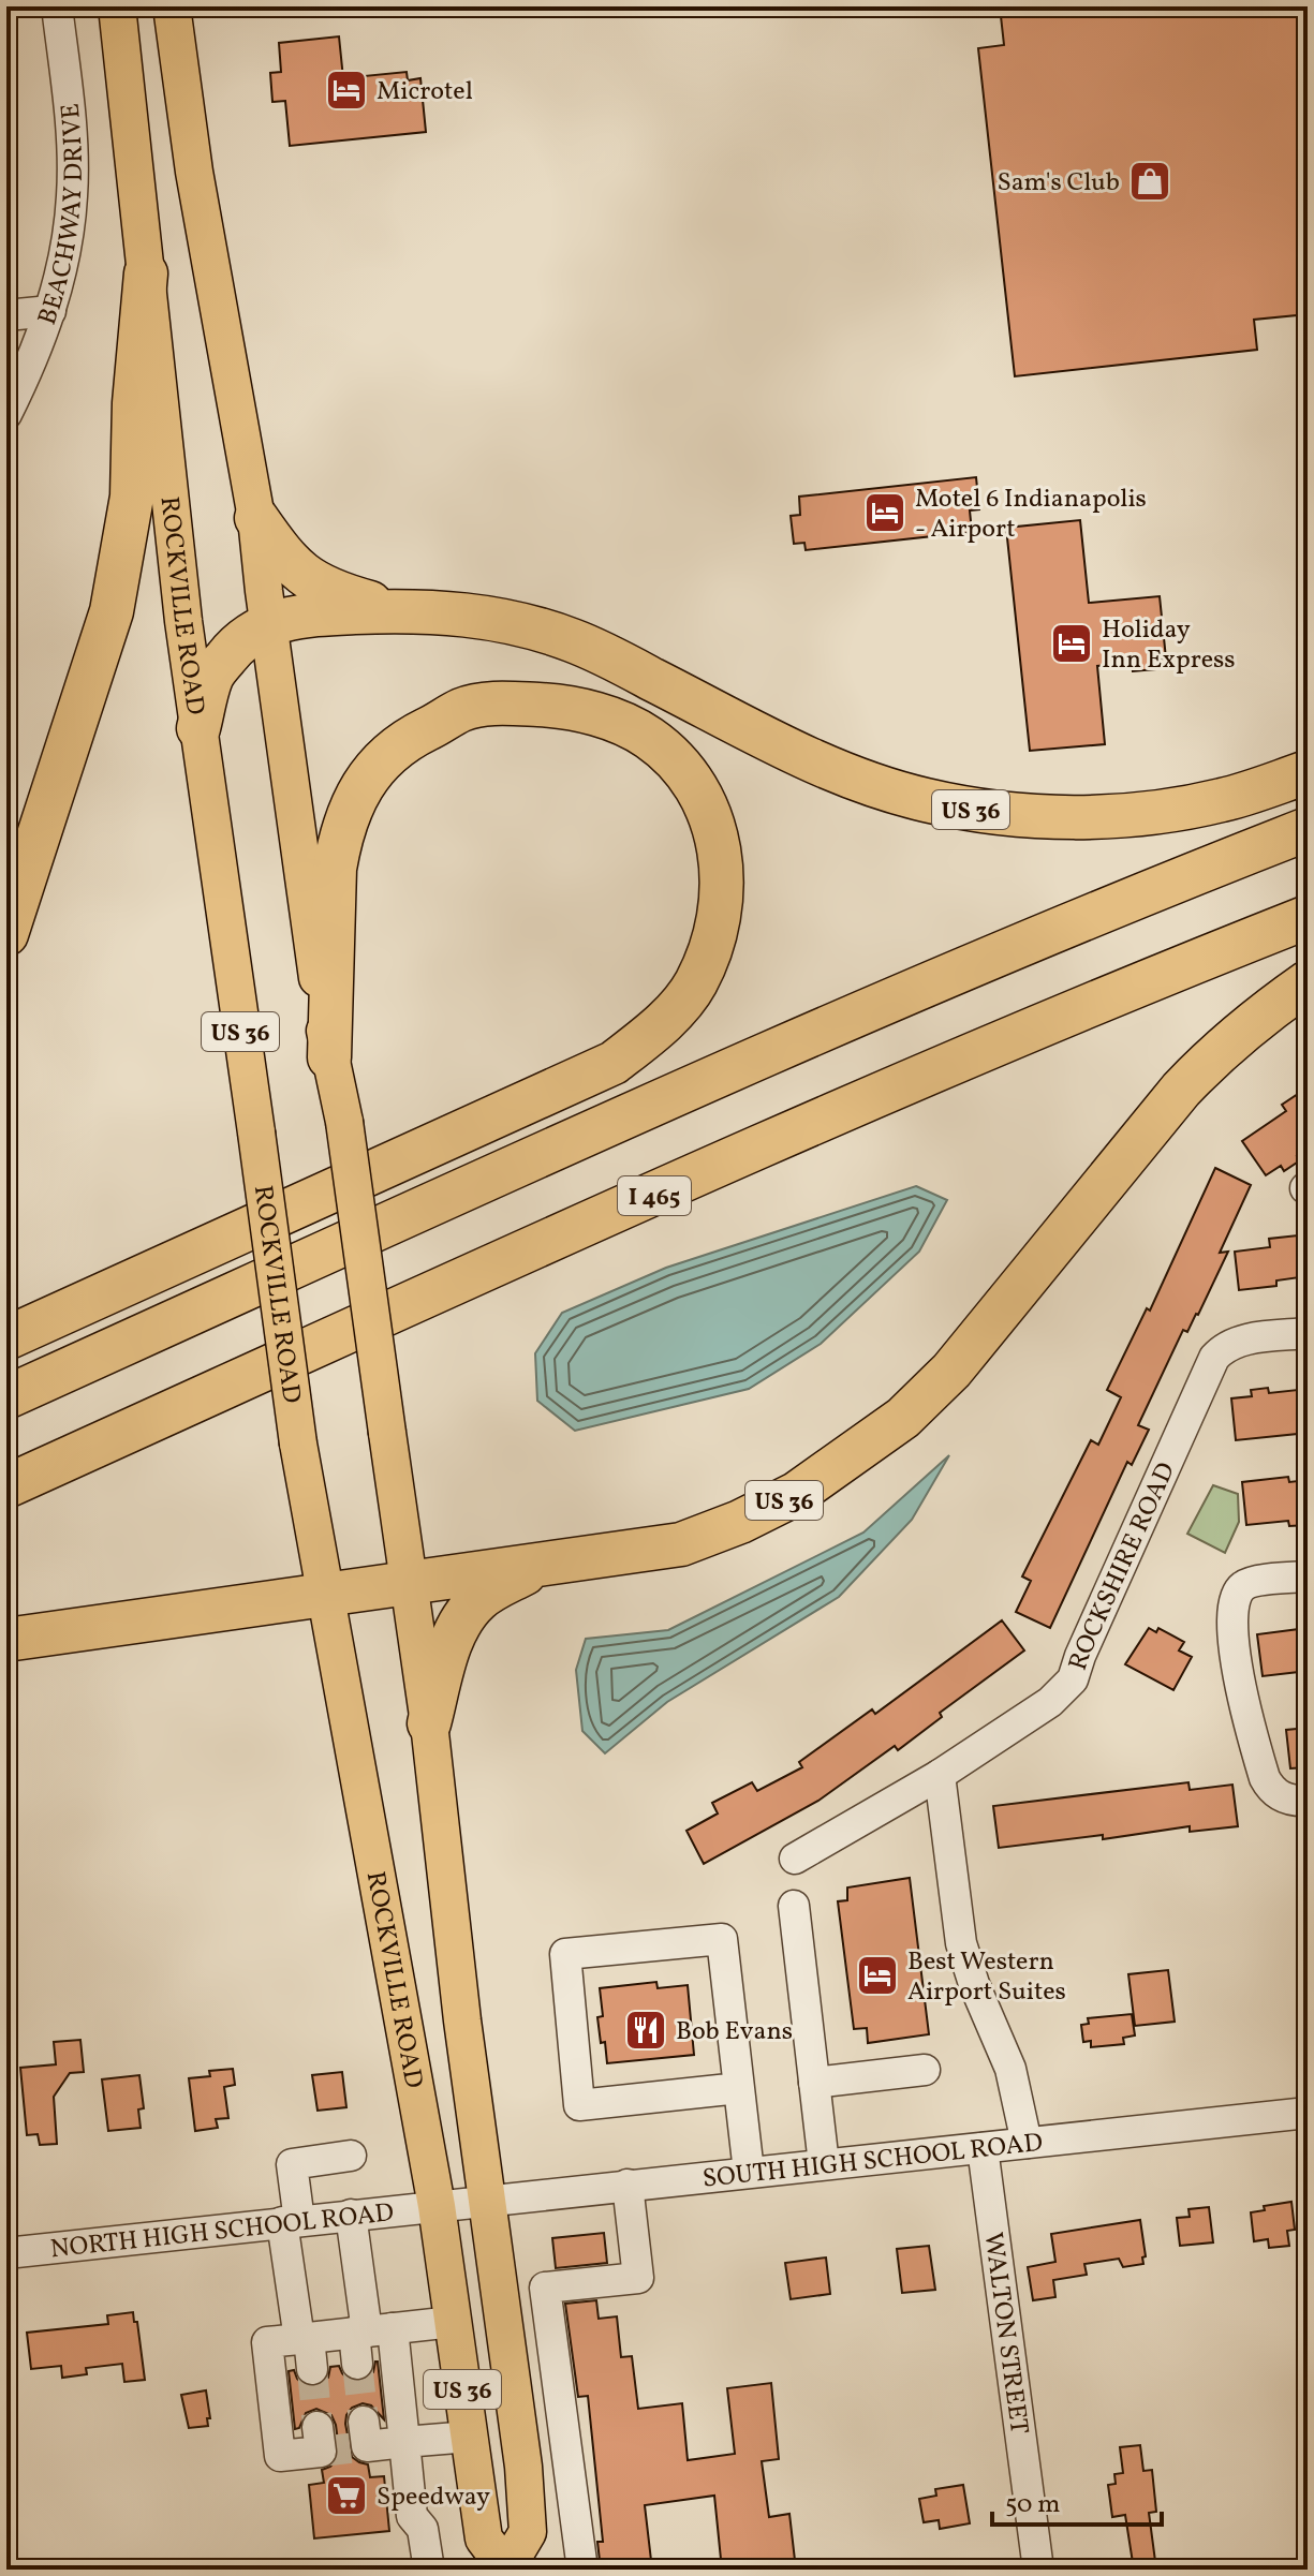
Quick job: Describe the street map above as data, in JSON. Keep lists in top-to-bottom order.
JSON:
{
  "streets": {
    "highway": ["US 36", "I 465"],
    "main road": ["ROCKVILLE ROAD"],
    "street": [
      "BEACHWAY DRIVE",
      "ROCKSHIRE ROAD",
      "SOUTH HIGH SCHOOL ROAD",
      "NORTH HIGH SCHOOL ROAD",
      "WALTON STREET"
    ]
  },
  "crossings": [
    ["ROCKVILLE ROAD", "US 36"],
    ["ROCKVILLE ROAD", "SOUTH HIGH SCHOOL ROAD"],
    ["ROCKVILLE ROAD", "NORTH HIGH SCHOOL ROAD"],
    ["SOUTH HIGH SCHOOL ROAD", "NORTH HIGH SCHOOL ROAD"],
    ["SOUTH HIGH SCHOOL ROAD", "WALTON STREET"]
  ],
  "places": {
    "hotel": [
      "Microtel",
      "Motel 6 Indianapolis - Airport",
      "Holiday Inn Express",
      "Best Western Airport Suites"
    ],
    "shop": ["Sam's Club"],
    "restaurant": ["Bob Evans"],
    "supermarket": ["Speedway"]
  },
  "scale_bar": "50 m"
}
